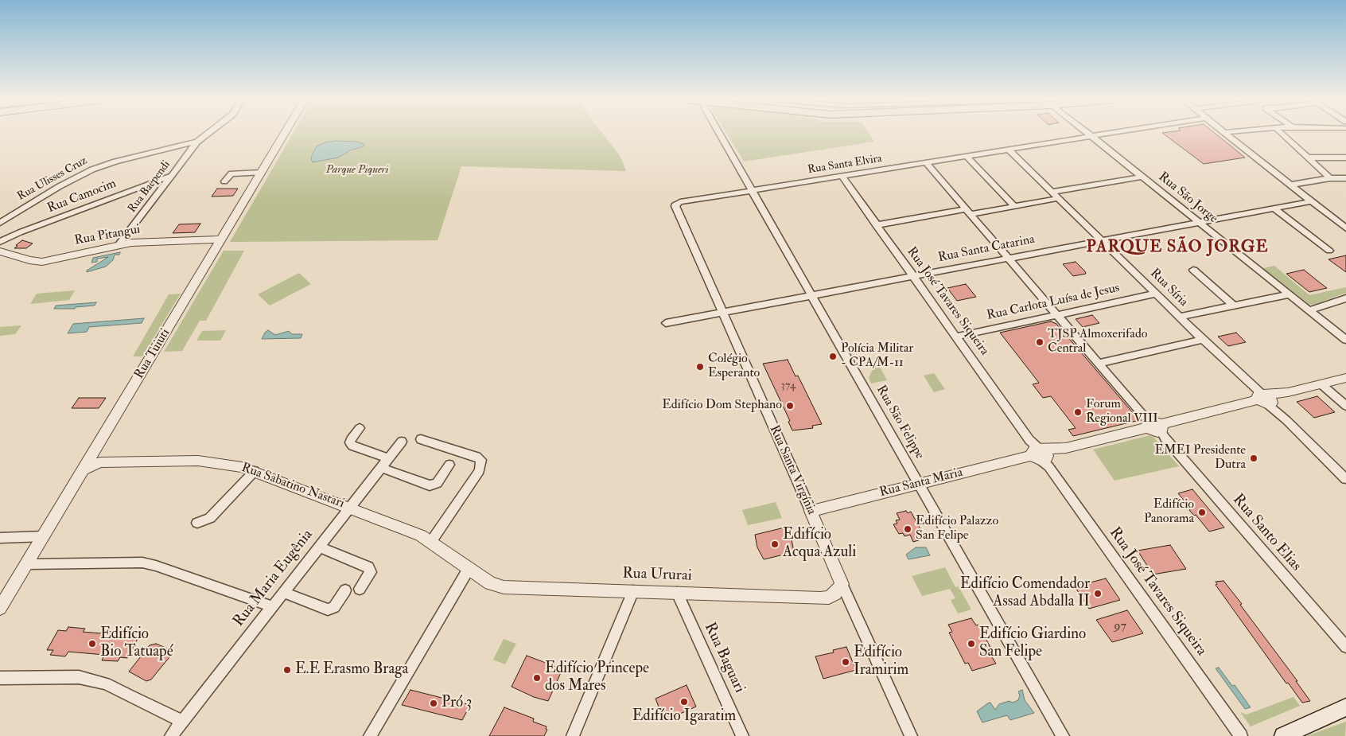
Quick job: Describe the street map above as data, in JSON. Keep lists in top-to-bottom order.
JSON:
{
  "streets": {
    "street": [
      "Rua Santa Elvira",
      "Rua Ulisses Cruz",
      "Rua Baependi",
      "Rua Camocim",
      "Rua São Jorge",
      "Rua Pitangui",
      "Rua Santa Catarina",
      "Rua Síria",
      "Rua José Tavares Siqueira",
      "Rua Carlota Luísa de Jesus",
      "Rua Tuiuti",
      "Rua São Felippe",
      "Rua Santa Virgínia",
      "Rua Santa Maria",
      "Rua Sabatino Nastari",
      "Rua Santo Elias",
      "Rua Ururai",
      "Rua Maria Eugênia",
      "Rua Baguari"
    ]
  },
  "crossings": [
    ["Rua Santa Elvira", "Rua São Jorge"],
    ["Rua Santa Elvira", "Rua Síria"],
    ["Rua Santa Elvira", "Rua José Tavares Siqueira"],
    ["Rua Santa Elvira", "Rua São Felippe"],
    ["Rua Santa Elvira", "Rua Santa Virgínia"],
    ["Rua Santa Elvira", "Rua Santo Elias"],
    ["Rua Ulisses Cruz", "Rua Baependi"],
    ["Rua Baependi", "Rua Camocim"],
    ["Rua Baependi", "Rua Pitangui"],
    ["Rua São Jorge", "Rua Santa Catarina"],
    ["Rua Pitangui", "Rua Tuiuti"],
    ["Rua Santa Catarina", "Rua Síria"],
    ["Rua Santa Catarina", "Rua José Tavares Siqueira"],
    ["Rua Santa Catarina", "Rua São Felippe"],
    ["Rua Santa Catarina", "Rua Santa Virgínia"],
    ["Rua Santa Catarina", "Rua Santo Elias"],
    ["Rua Síria", "Rua Carlota Luísa de Jesus"],
    ["Rua Síria", "Rua Santa Maria"],
    ["Rua José Tavares Siqueira", "Rua Carlota Luísa de Jesus"],
    ["Rua José Tavares Siqueira", "Rua Santa Maria"],
    ["Rua Carlota Luísa de Jesus", "Rua Santo Elias"],
    ["Rua Tuiuti", "Rua Sabatino Nastari"],
    ["Rua São Felippe", "Rua Santa Maria"],
    ["Rua Santa Virgínia", "Rua Santa Maria"],
    ["Rua Santa Virgínia", "Rua Ururai"],
    ["Rua Santa Maria", "Rua Santo Elias"],
    ["Rua Sabatino Nastari", "Rua Ururai"],
    ["Rua Sabatino Nastari", "Rua Maria Eugênia"],
    ["Rua Ururai", "Rua Baguari"]
  ],
  "districts": ["PARQUE SÃO JORGE"],
  "parks": ["Parque Piqueri"],
  "places": [
    "TJSP Almoxerifado Central",
    "Polícia Militar - CPA/M-11",
    "Colégio Esperanto",
    "Edifício Dom Stephano",
    "Forum Regional VIII",
    "EMEI Presidente Dutra",
    "Edifício Panorama",
    "Edifício Palazzo San Felipe",
    "Edifício Acqua Azuli",
    "Edifício Comendador Assad Abdalla II",
    "Edifício Bio Tatuapé",
    "Edifício Giardino San Felipe",
    "Edifício Iramirim",
    "E.E Erasmo Braga",
    "Edifício Princepe dos Mares",
    "Edifício Igaratim",
    "Pró 3"
  ],
  "house_numbers": ["374", "97"]
}
